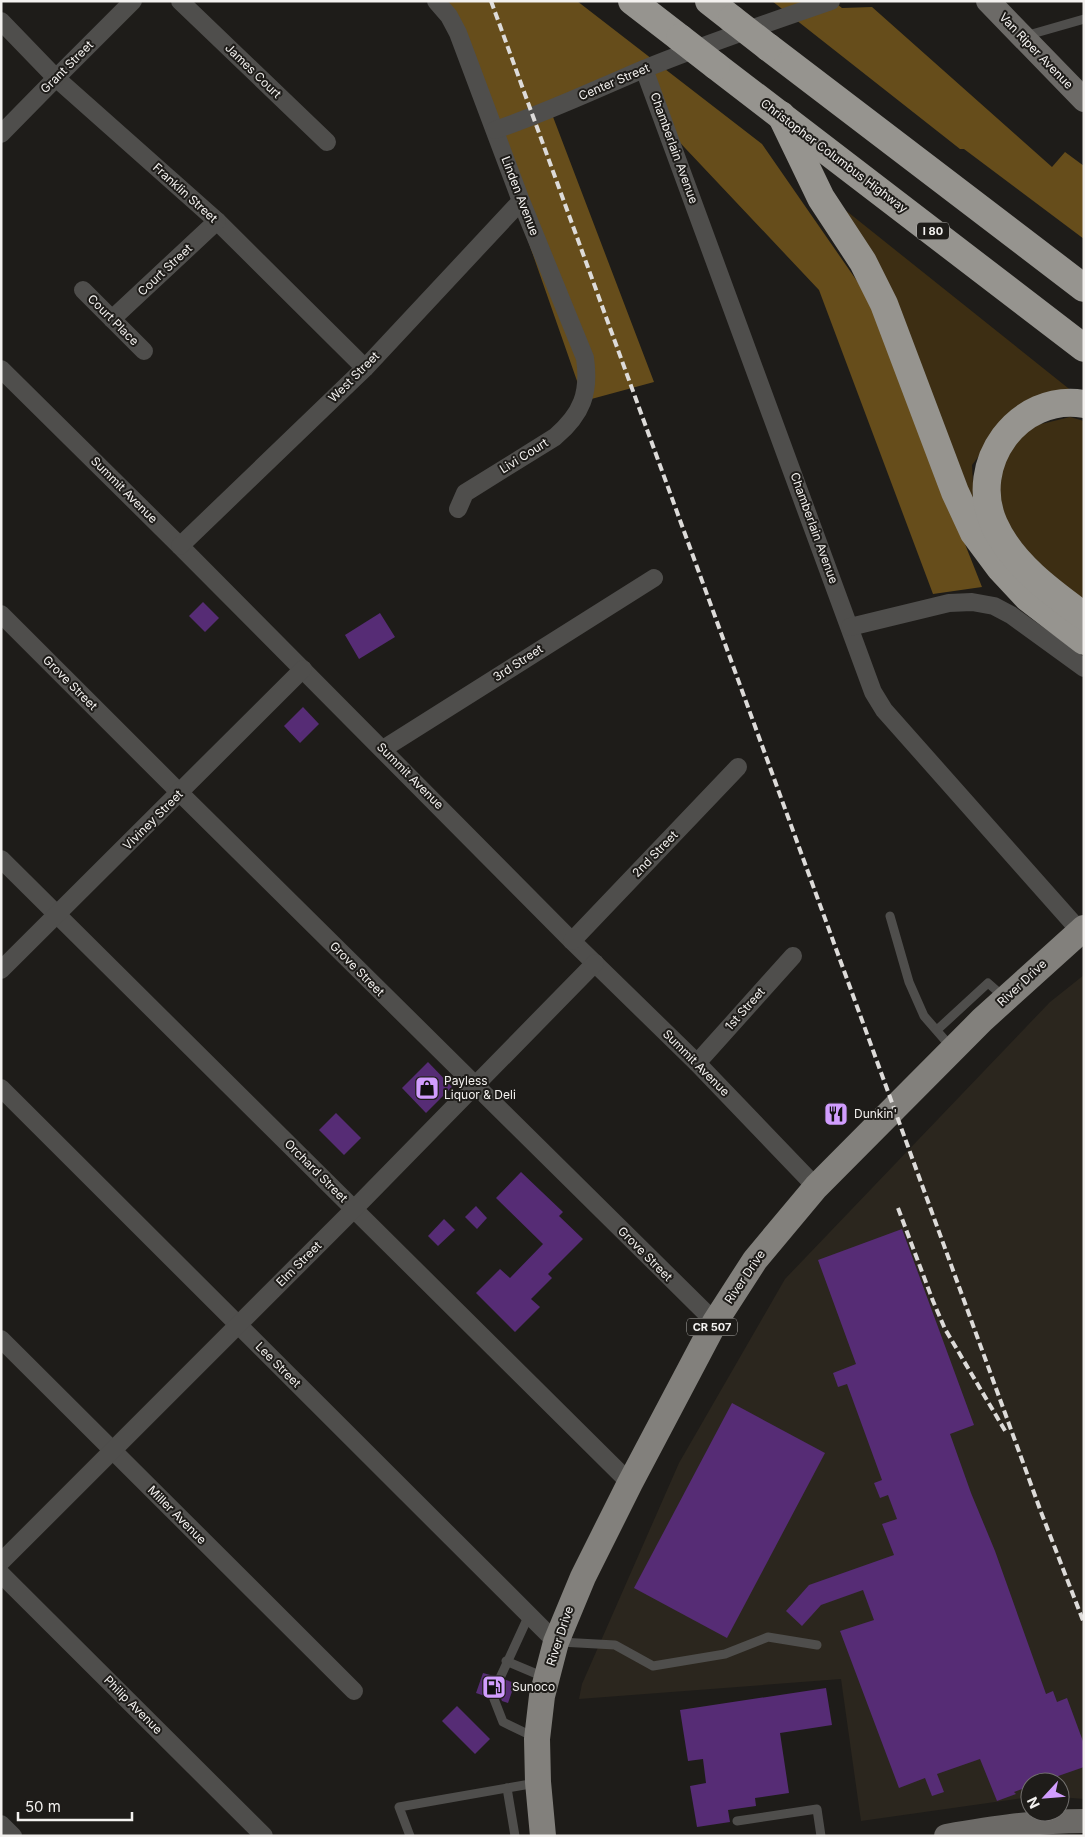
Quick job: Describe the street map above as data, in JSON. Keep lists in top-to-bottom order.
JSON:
{
  "streets": {
    "highway": ["Christopher Columbus Highway", "I 80"],
    "main road": ["River Drive", "CR 507"],
    "street": [
      "Van Riper Avenue",
      "Grant Street",
      "James Court",
      "Center Street",
      "Chamberlain Avenue",
      "Franklin Street",
      "Linden Avenue",
      "Court Street",
      "Court Place",
      "West Street",
      "Livi Court",
      "Summit Avenue",
      "3rd Street",
      "Grove Street",
      "Viviney Street",
      "2nd Street",
      "1st Street",
      "Orchard Street",
      "Elm Street",
      "Lee Street",
      "Miller Avenue",
      "Philip Avenue"
    ]
  },
  "crossings": [
    ["Grant Street", "Franklin Street"],
    ["Center Street", "Chamberlain Avenue"],
    ["Center Street", "Linden Avenue"],
    ["Chamberlain Avenue", "River Drive"],
    ["Franklin Street", "Court Street"],
    ["Franklin Street", "West Street"],
    ["Linden Avenue", "West Street"],
    ["Linden Avenue", "Livi Court"],
    ["Court Street", "Court Place"],
    ["West Street", "Summit Avenue"],
    ["Summit Avenue", "3rd Street"],
    ["Summit Avenue", "Viviney Street"],
    ["Summit Avenue", "2nd Street"],
    ["Summit Avenue", "River Drive"],
    ["Summit Avenue", "1st Street"],
    ["Summit Avenue", "Elm Street"],
    ["Grove Street", "Viviney Street"],
    ["Grove Street", "River Drive"],
    ["Grove Street", "Elm Street"],
    ["Viviney Street", "Orchard Street"],
    ["River Drive", "Orchard Street"],
    ["River Drive", "Lee Street"],
    ["Orchard Street", "Elm Street"],
    ["Elm Street", "Lee Street"],
    ["Elm Street", "Miller Avenue"]
  ],
  "places": {
    "shop": ["Payless Liquor & Deli"],
    "restaurant": ["Dunkin'"],
    "fuel station": ["Sunoco"]
  },
  "scale_bar": "50 m",
  "north": "bottom left"
}
